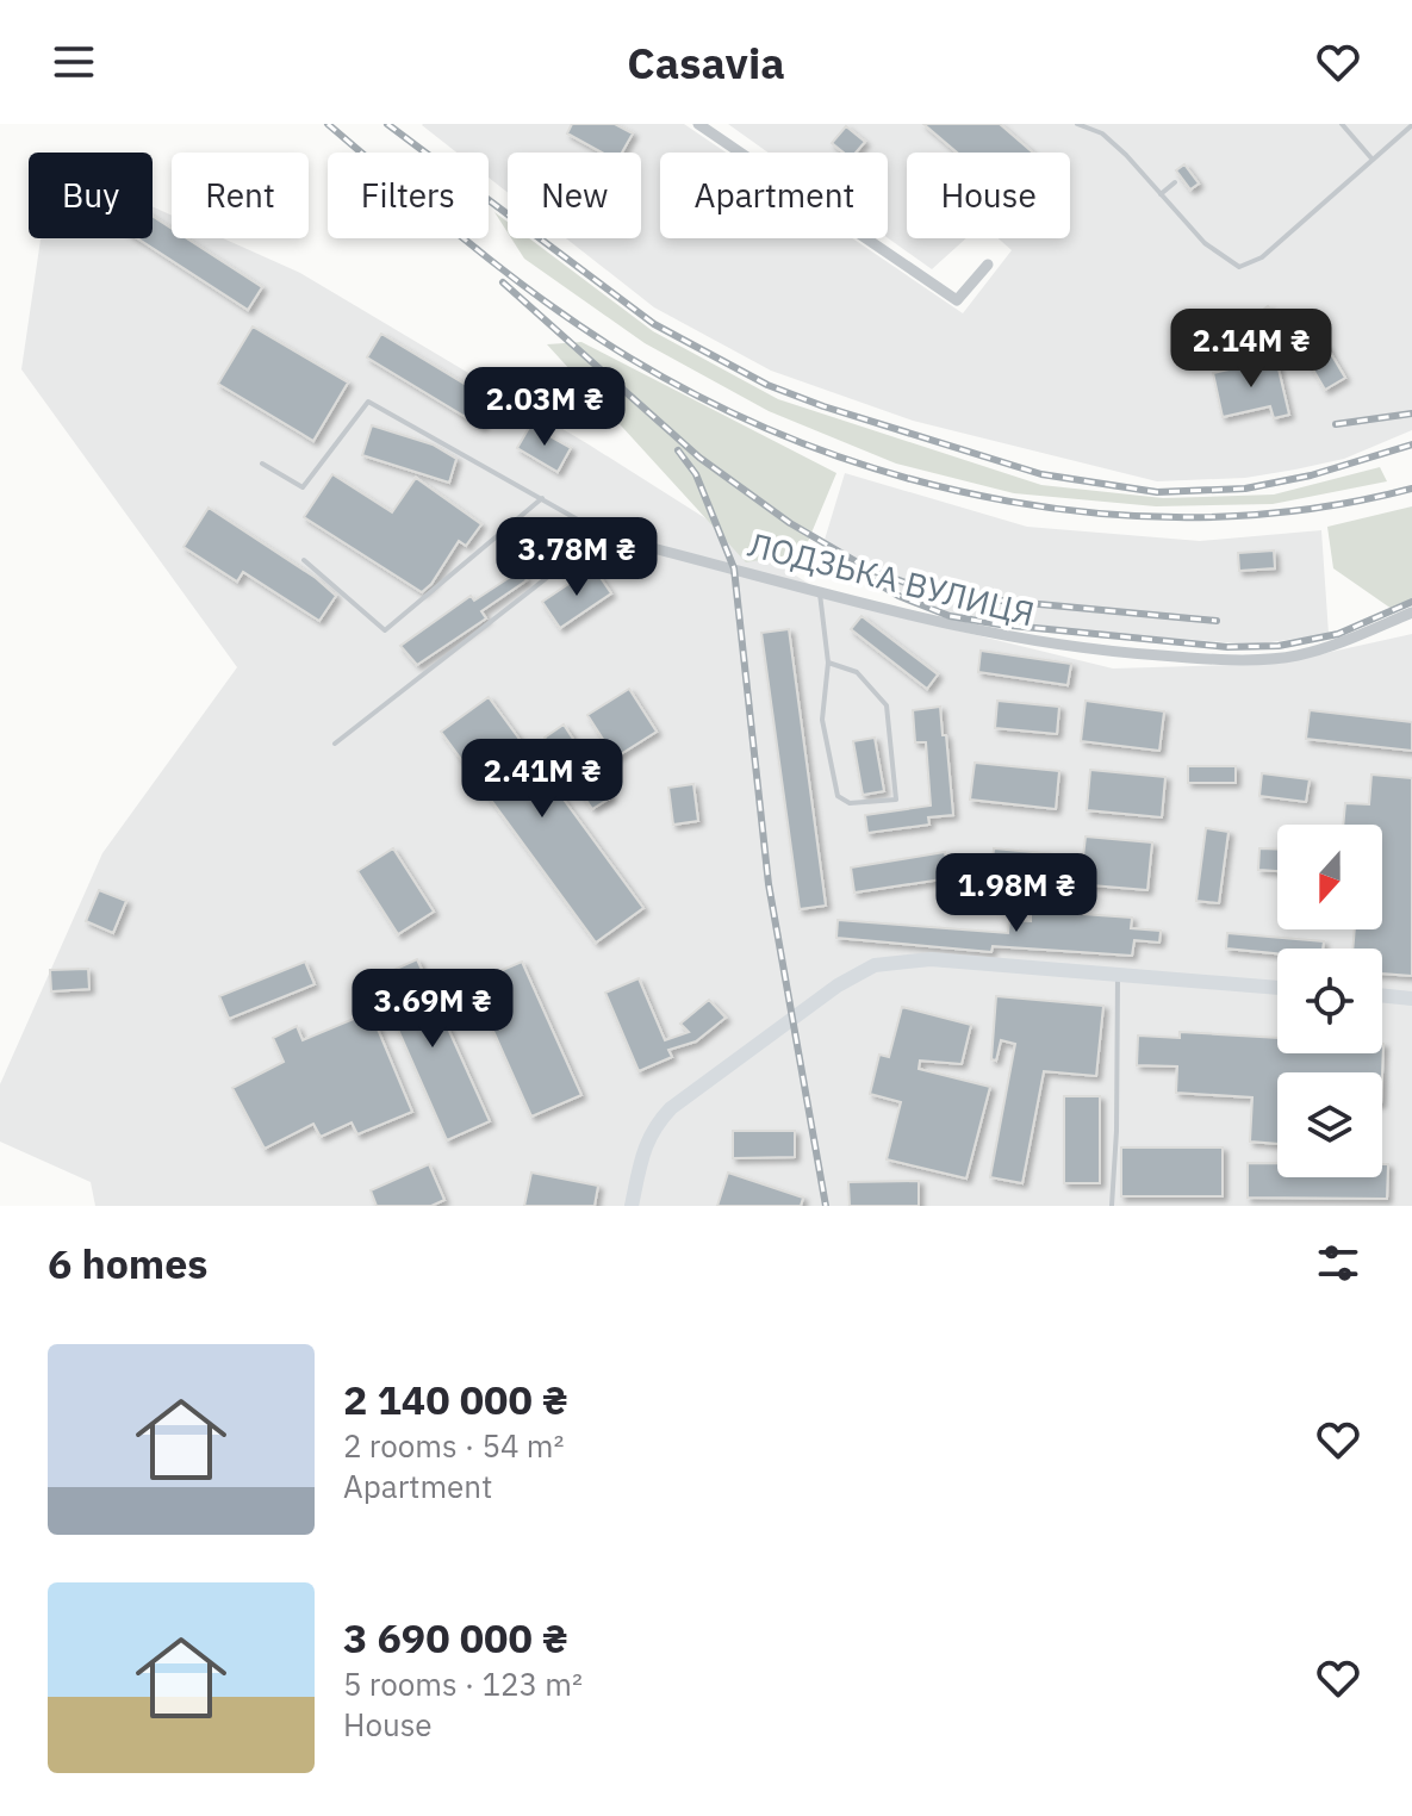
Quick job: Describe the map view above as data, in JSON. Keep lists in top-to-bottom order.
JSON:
{
  "streets": {
    "street": ["ЛОДЗЬКА ВУЛИЦЯ"]
  },
  "north": "bottom",
  "page": {
    "header": "Casavia",
    "chip": [
      "Buy",
      "Rent",
      "Filters",
      "New",
      "Apartment",
      "House"
    ],
    "price": [
      "2.14M ₴",
      "2.03M ₴",
      "3.78M ₴",
      "2.41M ₴",
      "1.98M ₴",
      "3.69M ₴"
    ],
    "heading": "6 homes",
    "list": [
      {
        "name": "2 140 000 ₴",
        "note": "2 rooms · 54 m² · Apartment"
      },
      {
        "name": "3 690 000 ₴",
        "note": "5 rooms · 123 m² · House"
      }
    ]
  }
}
